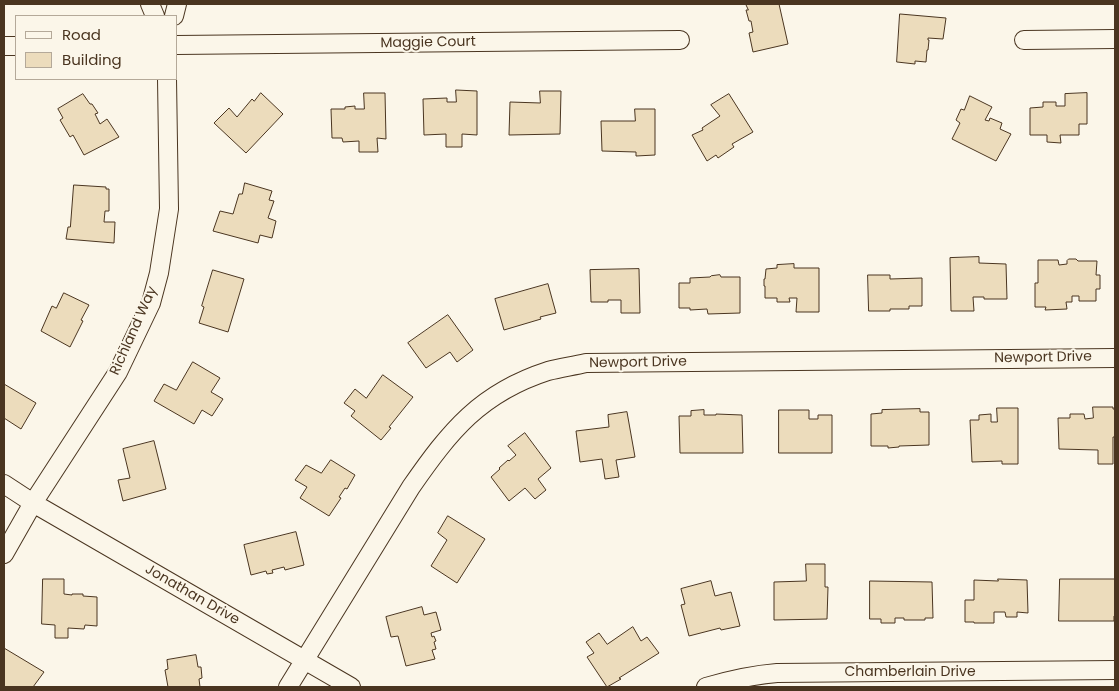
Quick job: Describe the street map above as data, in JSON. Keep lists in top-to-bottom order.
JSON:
{
  "streets": {
    "street": [
      "Maggie Court",
      "Richland Way",
      "Newport Drive",
      "Jonathan Drive",
      "Chamberlain Drive"
    ]
  },
  "crossings": [
    ["Richland Way", "Jonathan Drive"],
    ["Newport Drive", "Jonathan Drive"]
  ],
  "legend": ["Road", "Building"]
}
